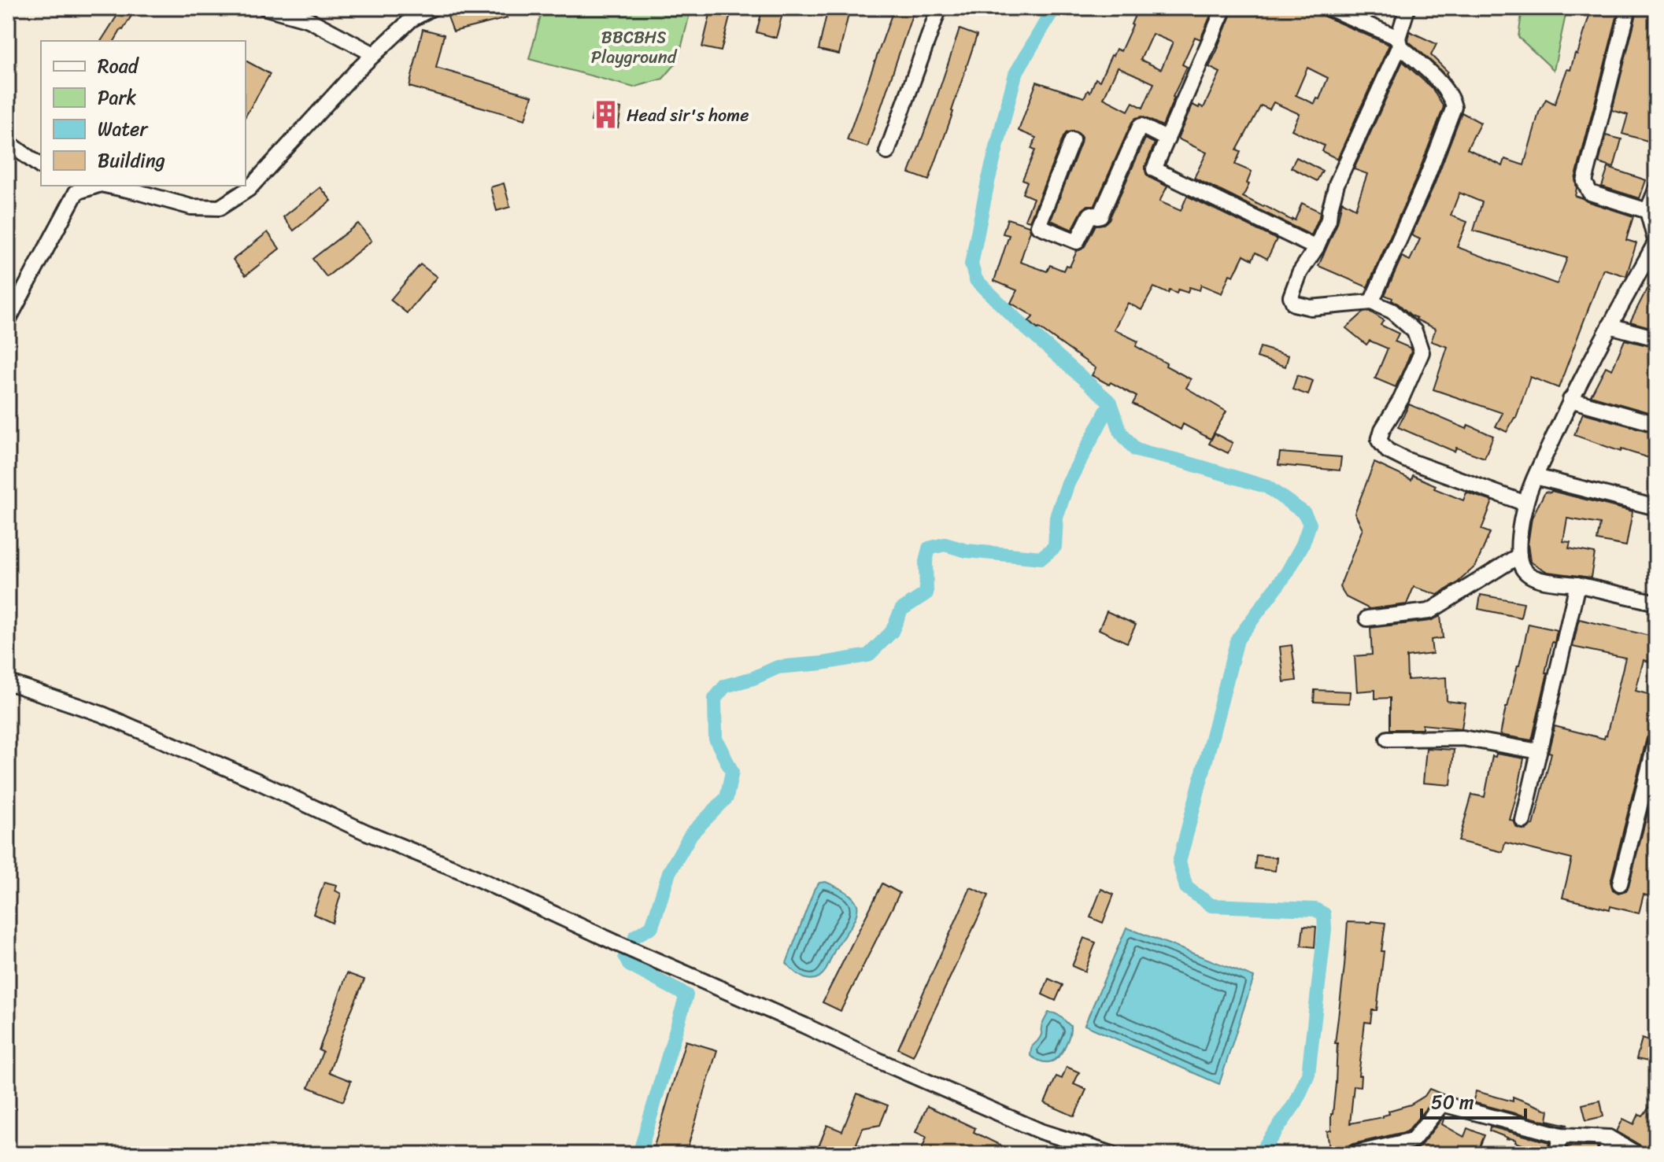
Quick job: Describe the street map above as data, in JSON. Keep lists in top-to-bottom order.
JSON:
{
  "parks": ["BBCBHS Playground"],
  "places": {
    "building": ["Head sir's home"]
  },
  "legend": [
    "Road",
    "Park",
    "Water",
    "Building"
  ],
  "scale_bar": "50 m"
}
